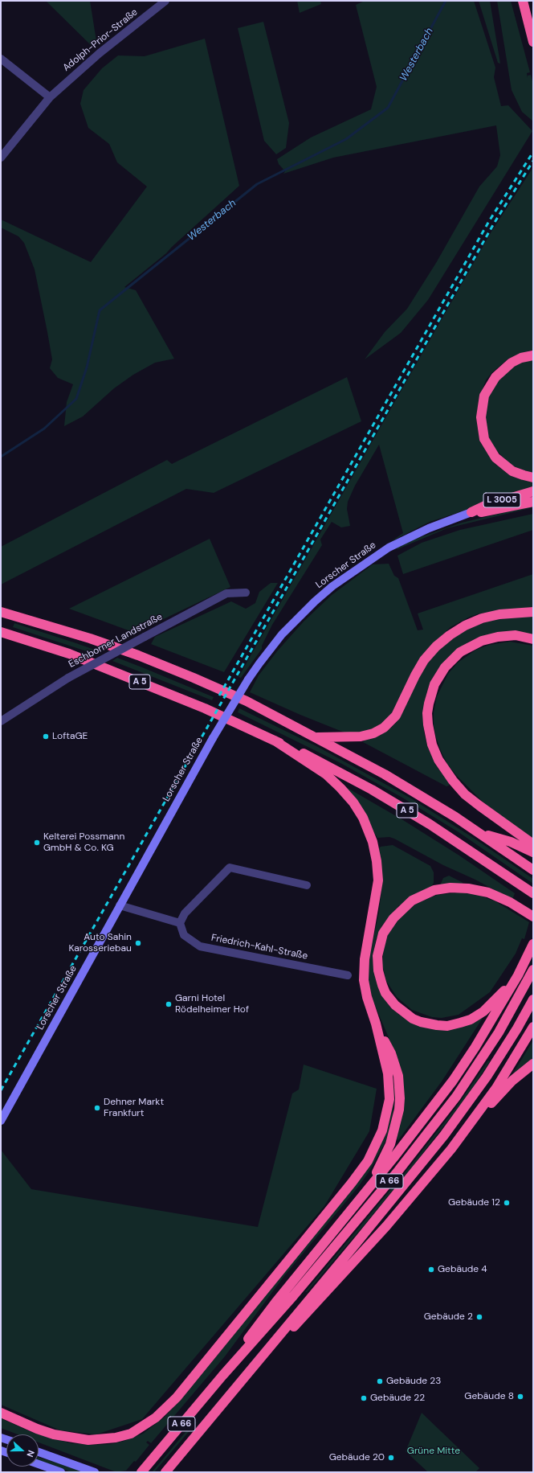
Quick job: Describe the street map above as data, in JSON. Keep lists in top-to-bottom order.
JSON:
{
  "streets": {
    "highway": ["L 3005", "A 5", "A 66"],
    "main road": ["Lorscher Straße"],
    "street": ["Adolph-Prior-Straße", "Eschborner Landstraße", "Friedrich-Kahl-Straße"]
  },
  "crossings": [
    ["L 3005", "Lorscher Straße"]
  ],
  "water": ["Westerbach"],
  "parks": ["Grüne Mitte"],
  "places": [
    "LoftaGE",
    "Kelterei Possmann GmbH & Co. KG",
    "Auto Sahin Karosseriebau",
    "Garni Hotel Rödelheimer Hof",
    "Dehner Markt Frankfurt",
    "Gebäude 12",
    "Gebäude 4",
    "Gebäude 2",
    "Gebäude 23",
    "Gebäude 8",
    "Gebäude 22",
    "Gebäude 20"
  ],
  "north": "right"
}
